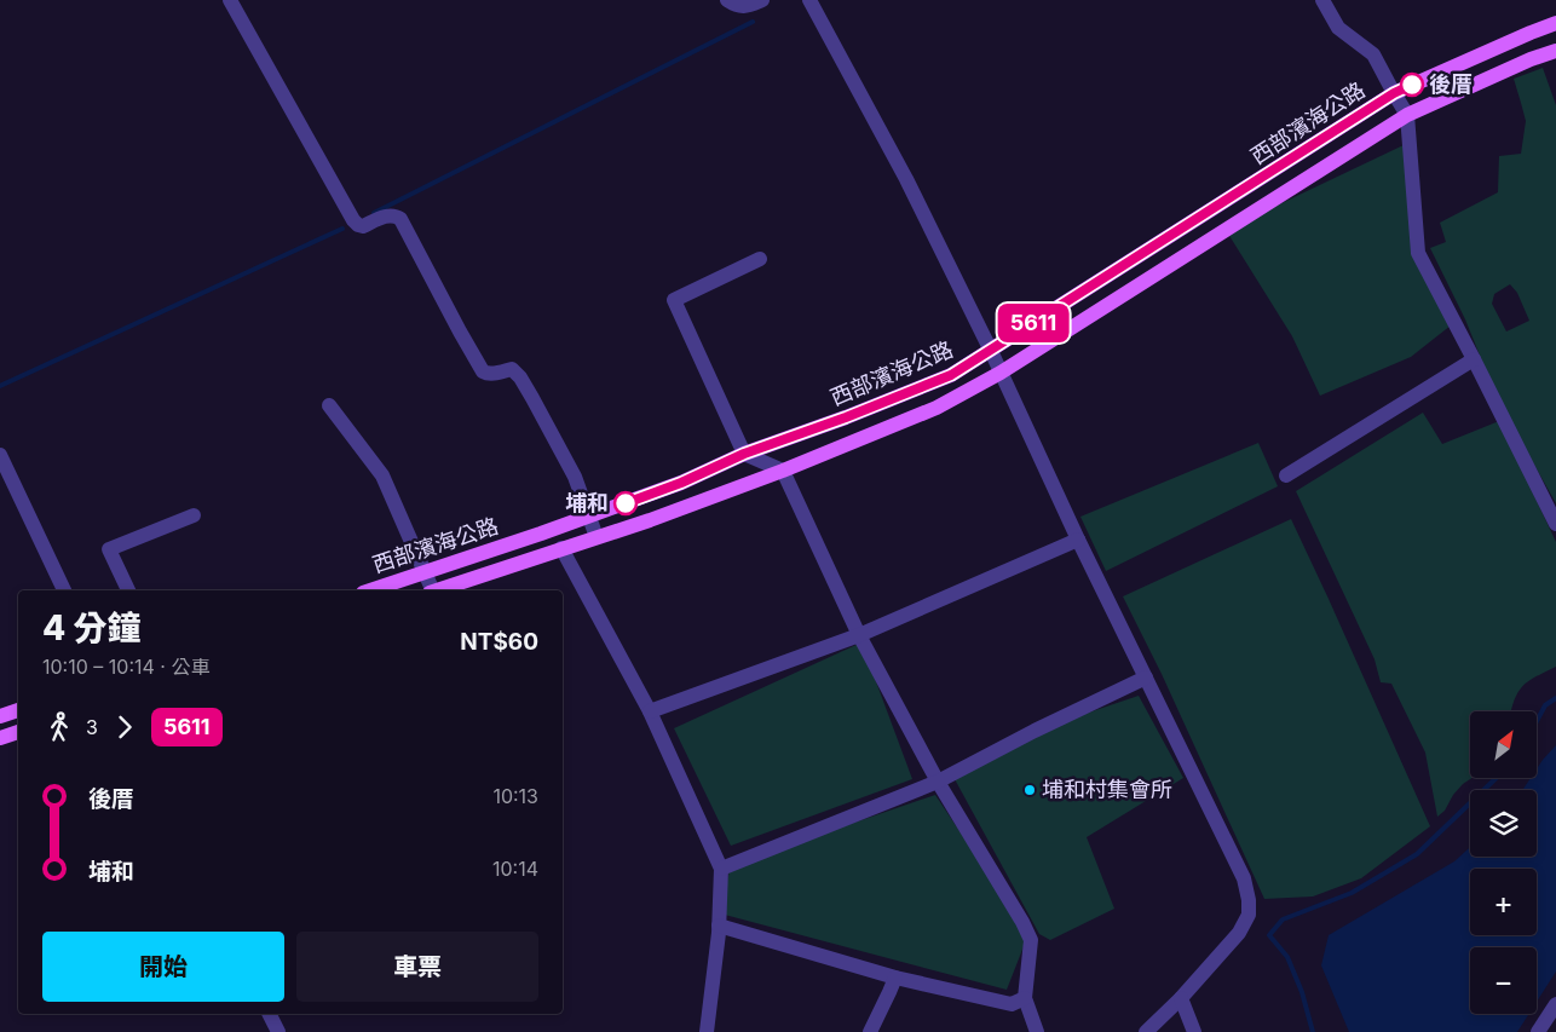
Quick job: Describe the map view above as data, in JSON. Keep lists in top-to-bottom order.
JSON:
{
  "streets": {
    "main road": ["西部濱海公路"]
  },
  "places": ["後厝", "埔和", "埔和村集會所"],
  "lines": ["bus line 5611"],
  "north": "top right",
  "page": {
    "on_map": "5611",
    "heading": ["4 分鐘", "10:10 – 10:14 · 公車", "NT$60"],
    "legs": ["3", "5611"],
    "map_buttons": ["+", "−"],
    "list": [
      {
        "name": "後厝",
        "value": "10:13"
      },
      {
        "name": "埔和",
        "value": "10:14"
      }
    ],
    "buttons": ["開始", "車票"]
  }
}
